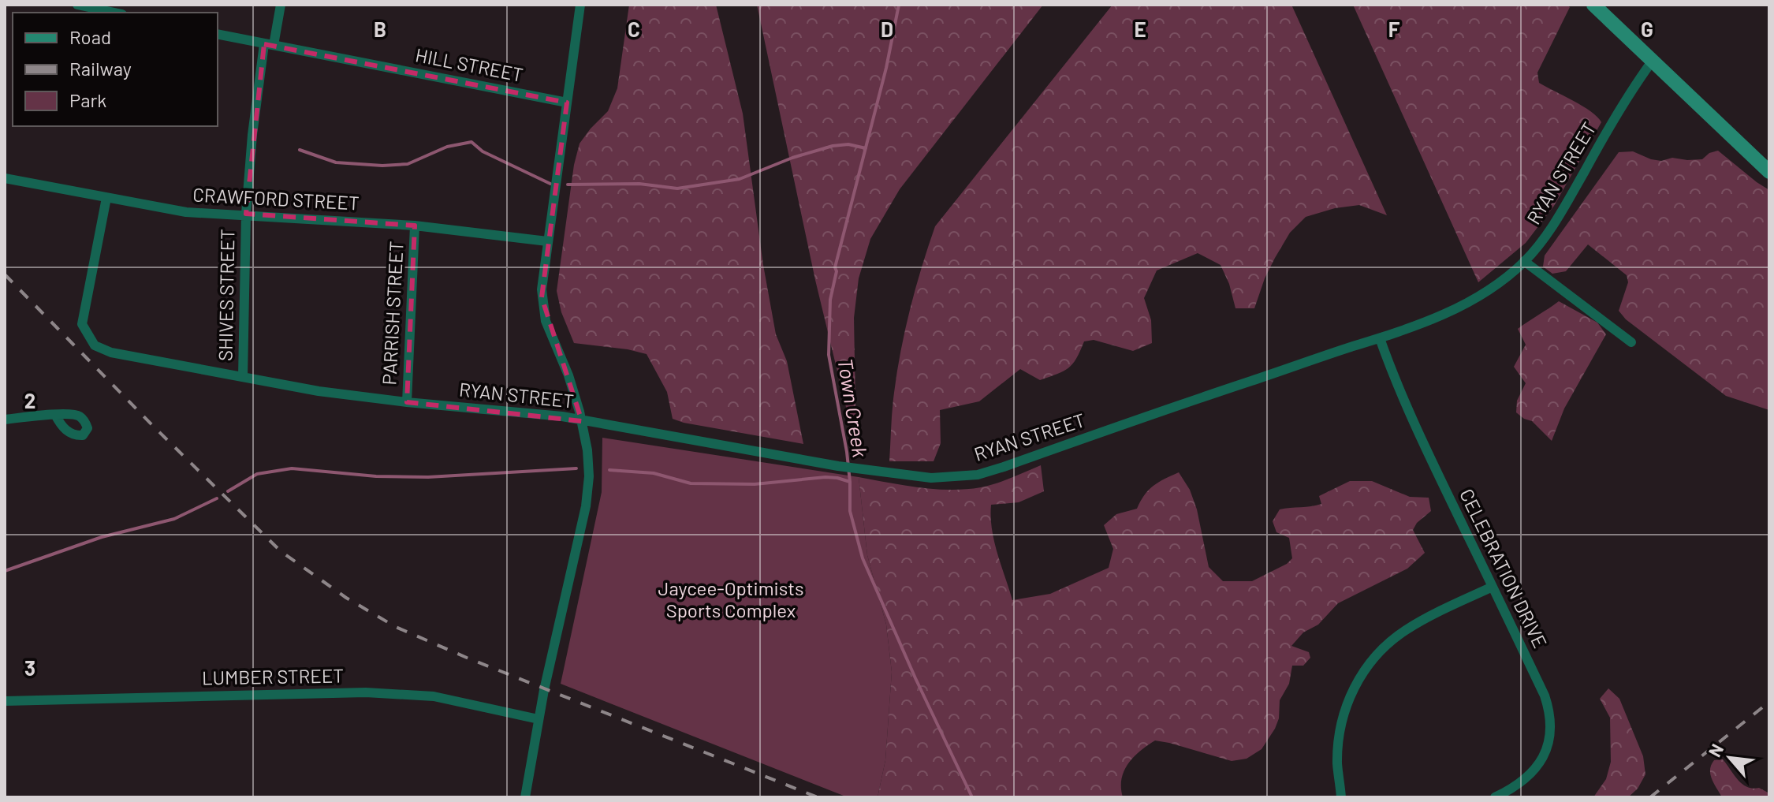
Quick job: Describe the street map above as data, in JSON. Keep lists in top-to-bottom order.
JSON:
{
  "streets": {
    "street": [
      "HILL STREET",
      "RYAN STREET",
      "CRAWFORD STREET",
      "SHIVES STREET",
      "PARRISH STREET",
      "CELEBRATION DRIVE",
      "LUMBER STREET"
    ]
  },
  "crossings": [
    ["HILL STREET", "SHIVES STREET"],
    ["RYAN STREET", "CRAWFORD STREET"],
    ["RYAN STREET", "SHIVES STREET"],
    ["RYAN STREET", "PARRISH STREET"],
    ["RYAN STREET", "CELEBRATION DRIVE"],
    ["CRAWFORD STREET", "SHIVES STREET"],
    ["CRAWFORD STREET", "PARRISH STREET"]
  ],
  "water": ["Town Creek"],
  "parks": ["Jaycee-Optimists Sports Complex"],
  "legend": ["Road", "Railway", "Park"],
  "north": "top left",
  "grid": {
    "columns": [
      "B",
      "C",
      "D",
      "E",
      "F",
      "G"
    ],
    "rows": ["2", "3"]
  }
}
